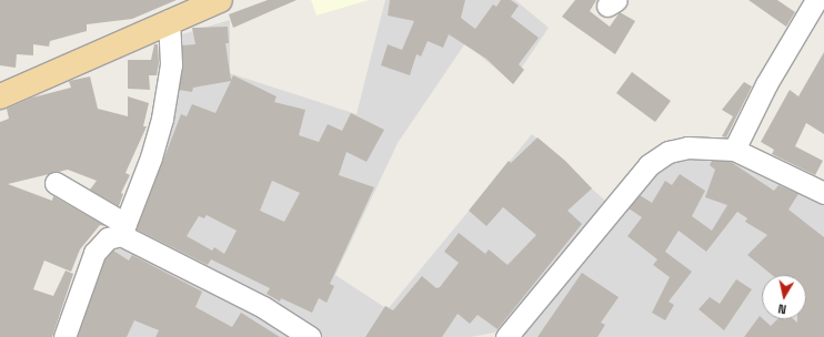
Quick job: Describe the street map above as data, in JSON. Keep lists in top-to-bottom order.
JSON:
{
  "north": "bottom"
}
